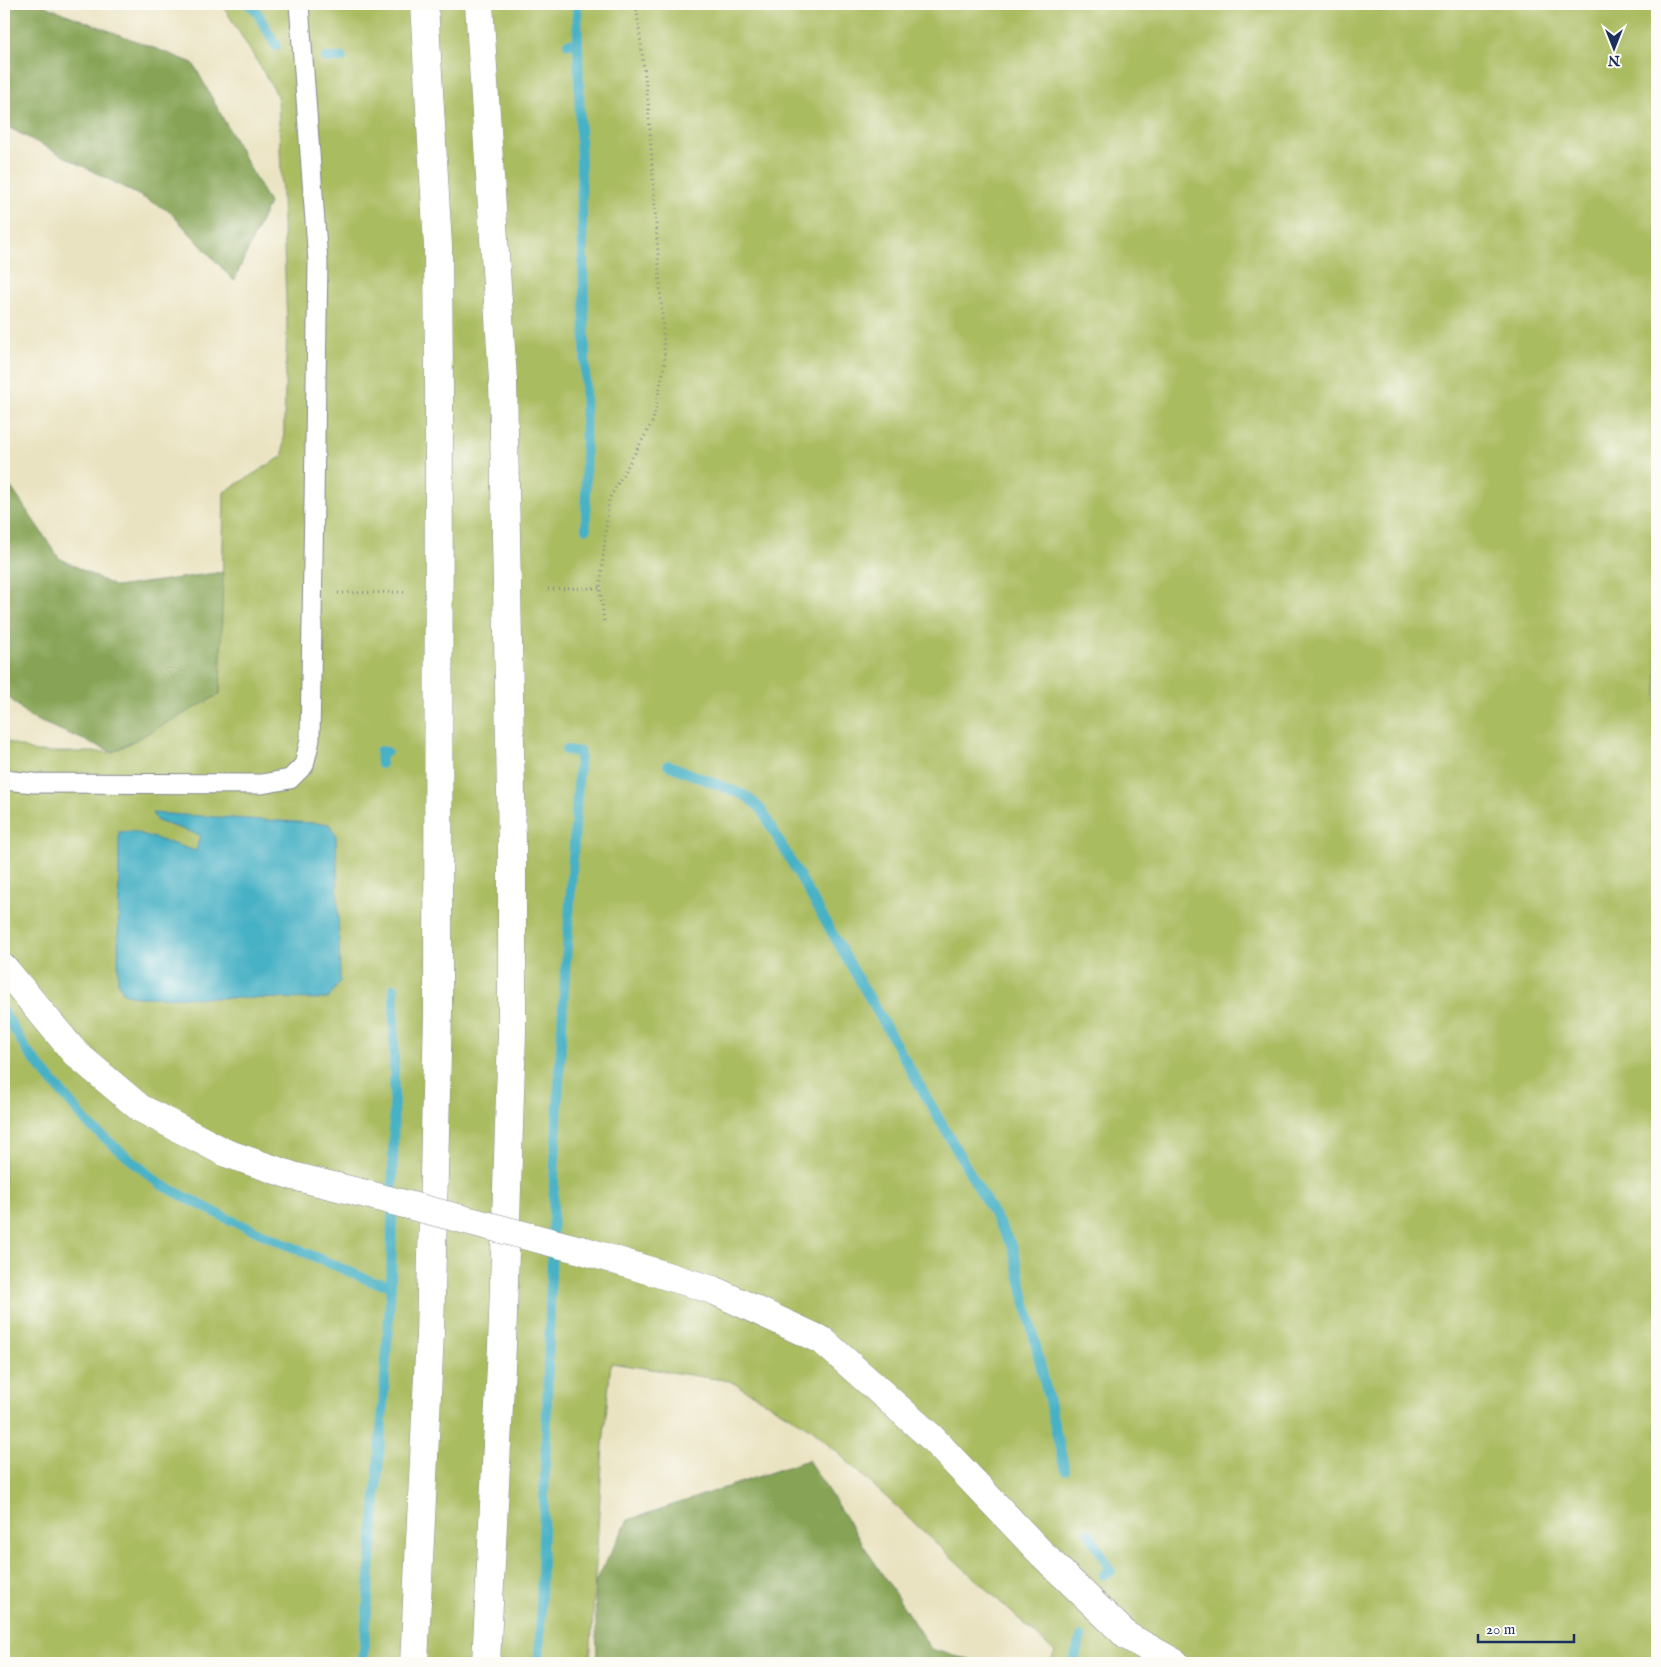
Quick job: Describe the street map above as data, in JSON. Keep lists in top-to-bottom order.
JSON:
{
  "scale_bar": "20 m",
  "north": "bottom"
}
